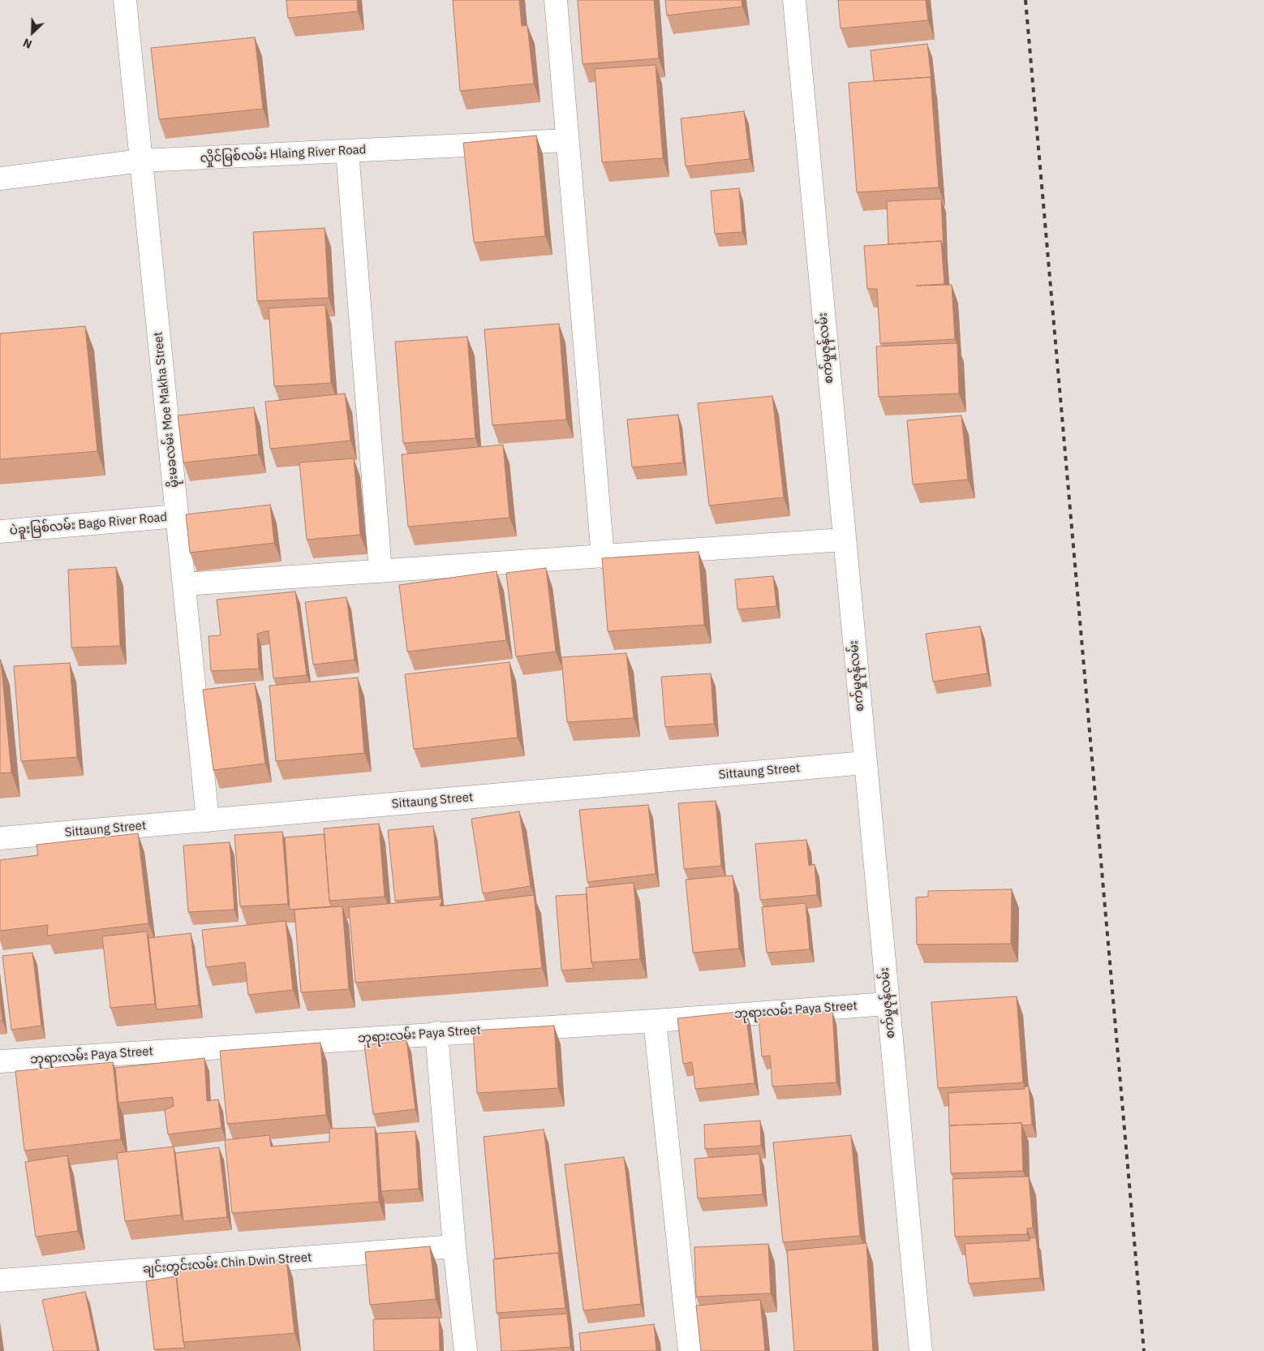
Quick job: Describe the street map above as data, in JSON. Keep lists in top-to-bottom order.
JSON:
{
  "streets": {
    "street": [
      "လှိုင်မြစ်လမ်း Hlaing River Road",
      "စက်မှုဇုန်လမ်း",
      "မိုးမခလမ်း Moe Makha Street",
      "ပဲခူးမြစ်လမ်း Bago River Road",
      "Sittaung Street",
      "ဘုရားလမ်း Paya Street",
      "ချင်းတွင်းလမ်း Chin Dwin Street"
    ]
  },
  "crossings": [
    ["လှိုင်မြစ်လမ်း Hlaing River Road", "မိုးမခလမ်း Moe Makha Street"],
    ["စက်မှုဇုန်လမ်း", "Sittaung Street"],
    ["စက်မှုဇုန်လမ်း", "ဘုရားလမ်း Paya Street"],
    ["မိုးမခလမ်း Moe Makha Street", "ပဲခူးမြစ်လမ်း Bago River Road"],
    ["မိုးမခလမ်း Moe Makha Street", "Sittaung Street"]
  ],
  "north": "bottom left"
}
